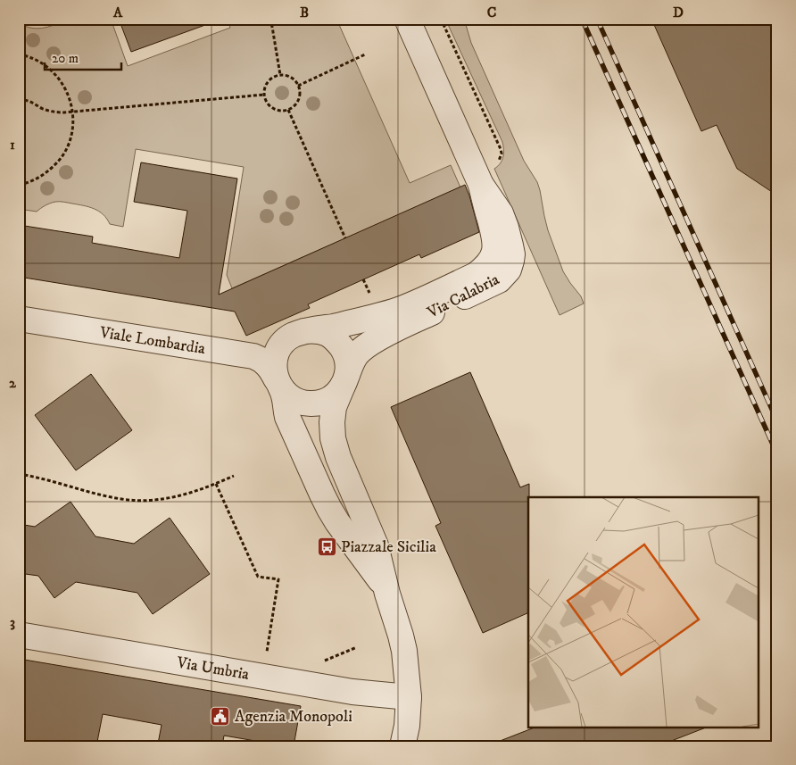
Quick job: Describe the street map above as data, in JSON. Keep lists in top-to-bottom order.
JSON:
{
  "streets": {
    "street": ["Via Calabria", "Viale Lombardia", "Via Umbria"]
  },
  "crossings": [
    ["Via Calabria", "Viale Lombardia"]
  ],
  "places": {
    "bus stop": ["Piazzale Sicilia"],
    "public building": ["Agenzia Monopoli"]
  },
  "scale_bar": "20 m",
  "grid": {
    "columns": [
      "A",
      "B",
      "C",
      "D"
    ],
    "rows": ["1", "2", "3"]
  }
}
